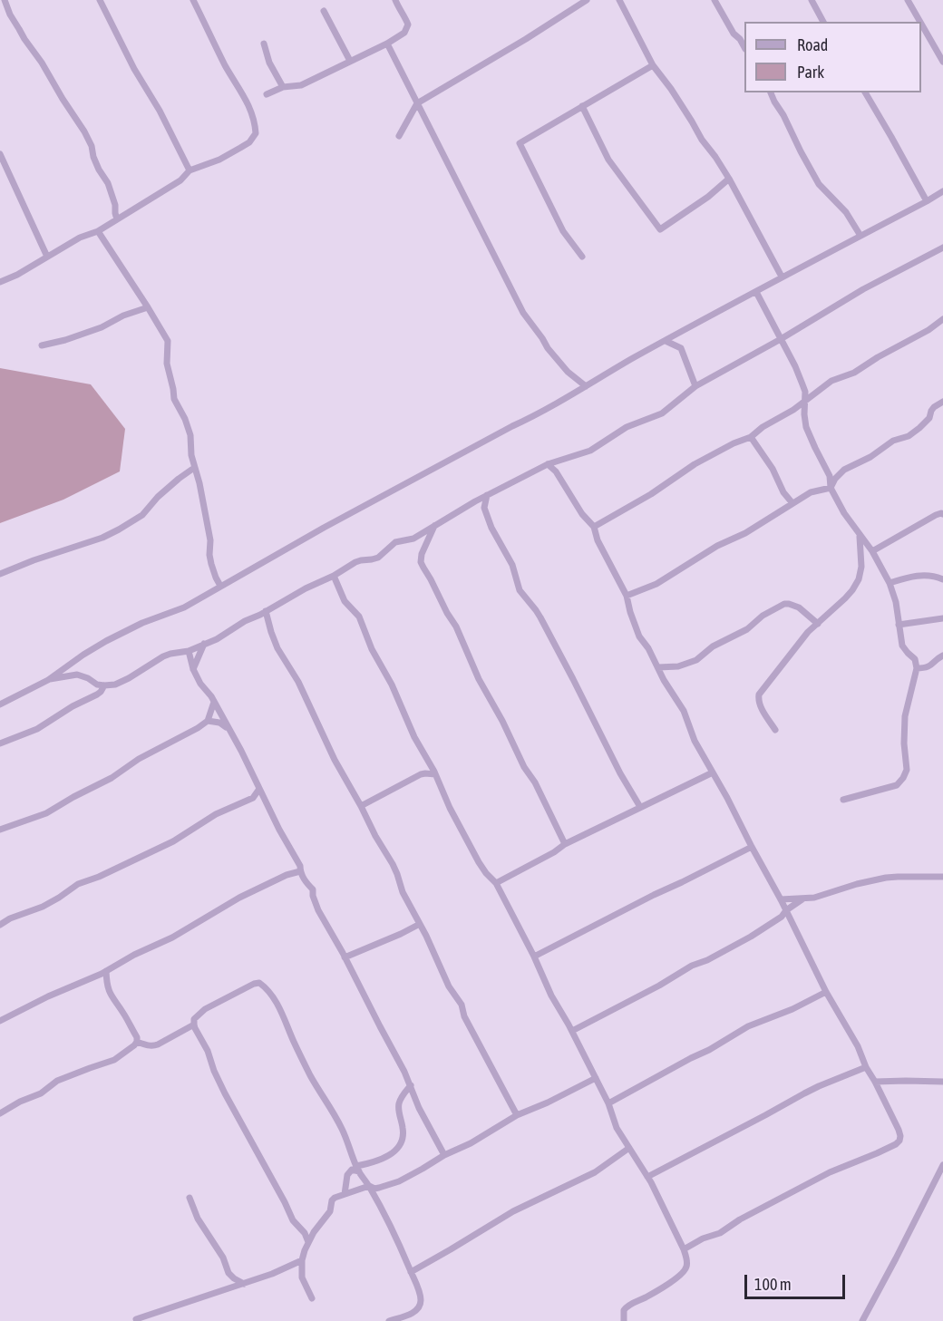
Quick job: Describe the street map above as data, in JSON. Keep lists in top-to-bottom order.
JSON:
{
  "legend": ["Road", "Park"],
  "scale_bar": "100 m"
}
